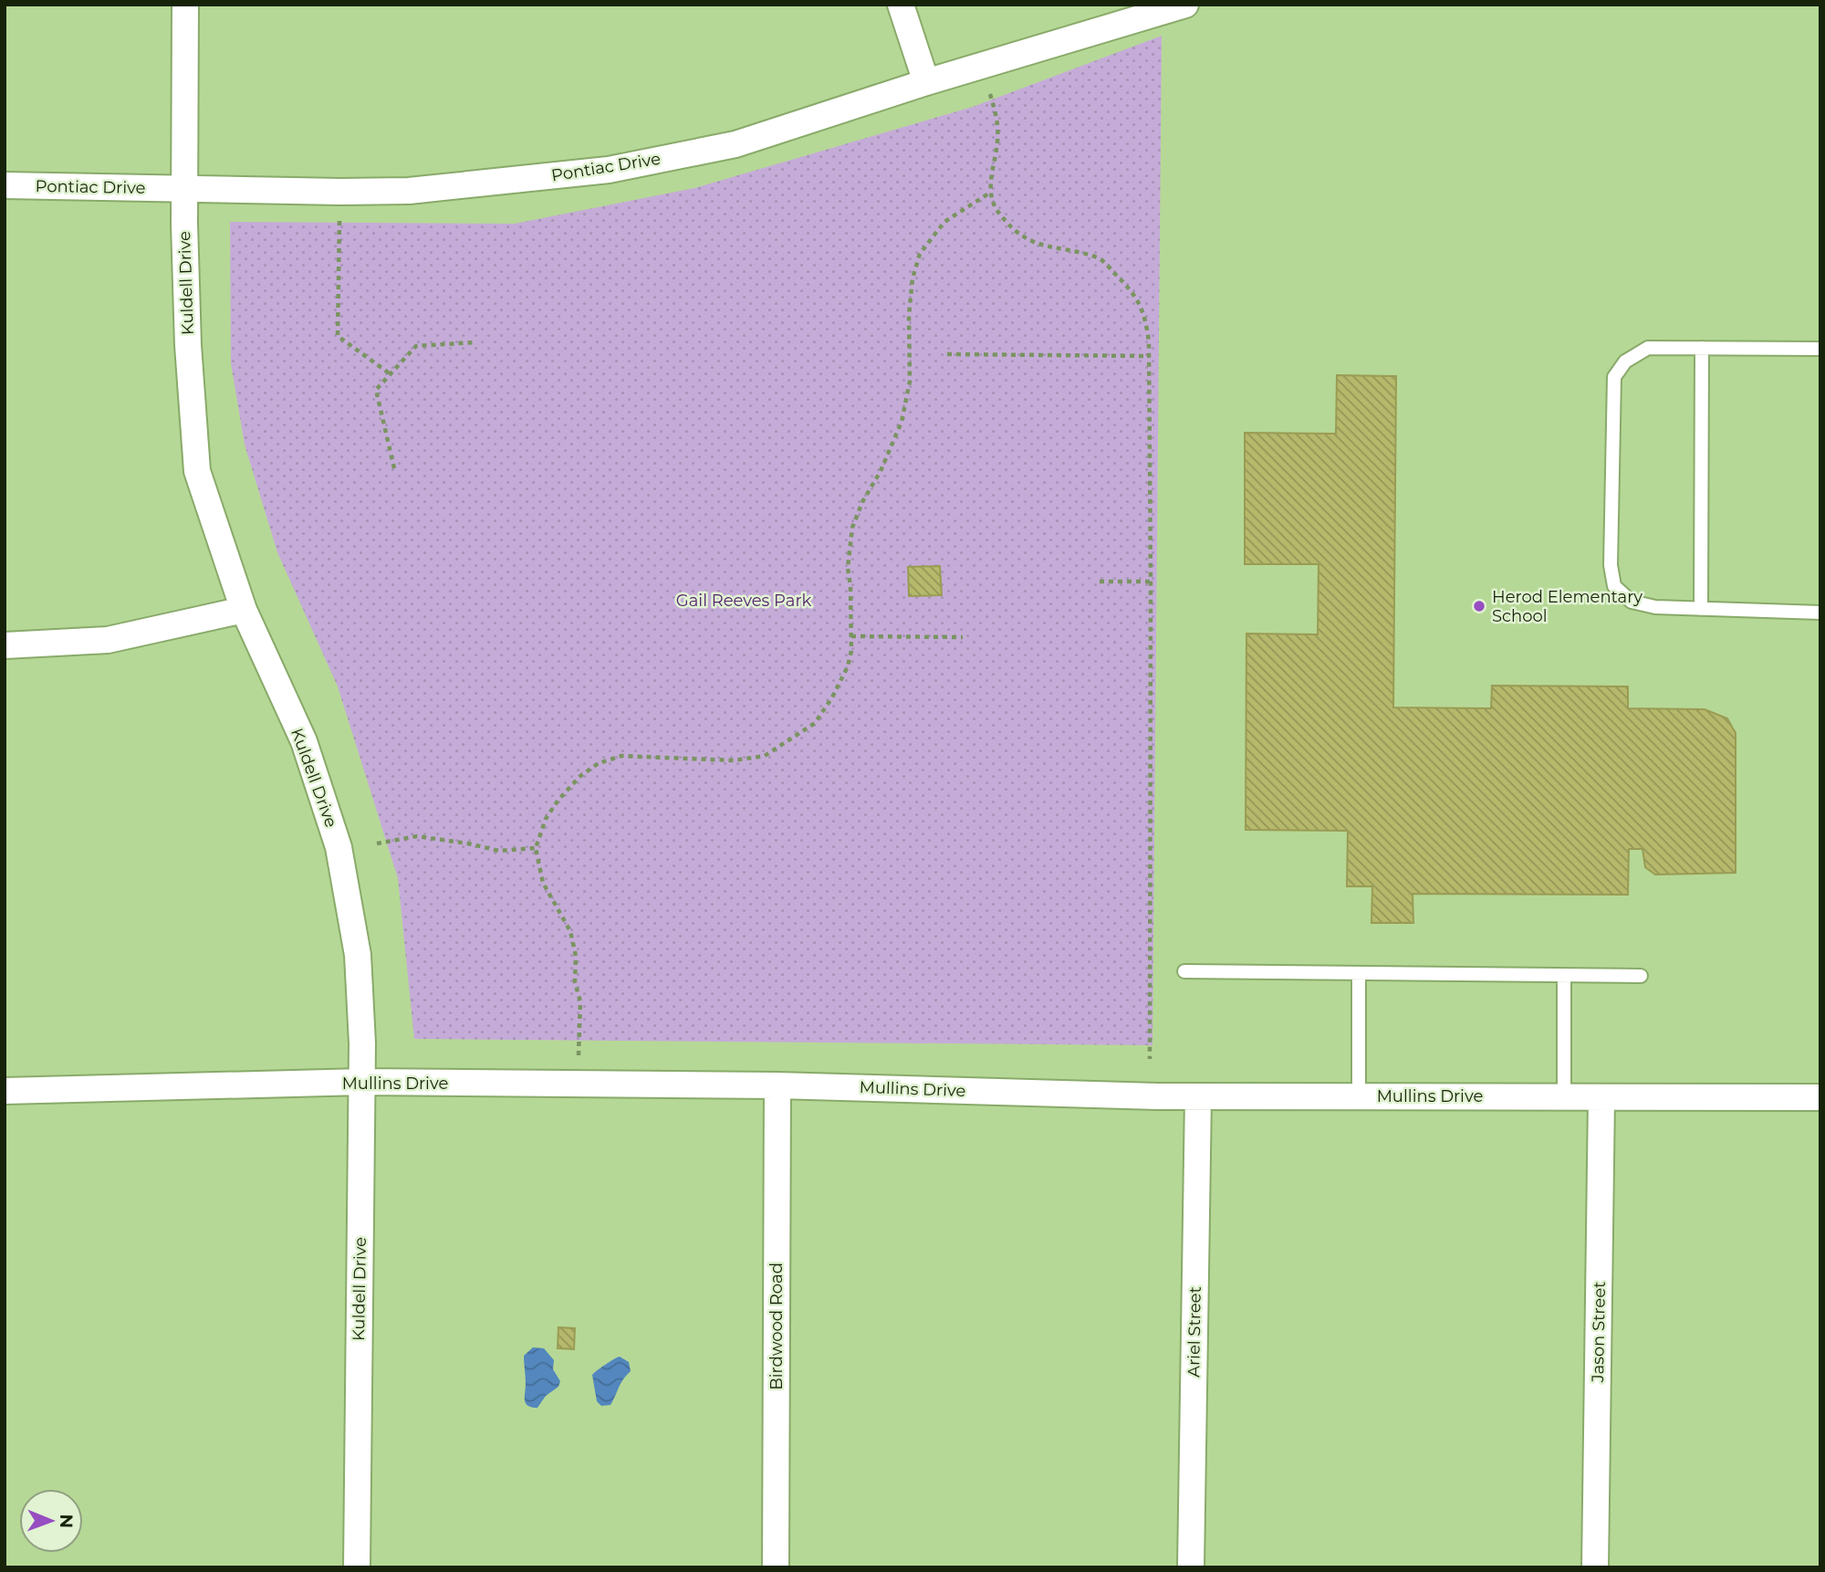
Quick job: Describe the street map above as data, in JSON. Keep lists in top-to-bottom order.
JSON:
{
  "streets": {
    "street": [
      "Pontiac Drive",
      "Kuldell Drive",
      "Mullins Drive",
      "Birdwood Road",
      "Ariel Street",
      "Jason Street"
    ]
  },
  "crossings": [
    ["Pontiac Drive", "Kuldell Drive"],
    ["Kuldell Drive", "Mullins Drive"],
    ["Mullins Drive", "Birdwood Road"],
    ["Mullins Drive", "Ariel Street"],
    ["Mullins Drive", "Jason Street"]
  ],
  "parks": ["Gail Reeves Park"],
  "places": ["Herod Elementary School"],
  "north": "right"
}
